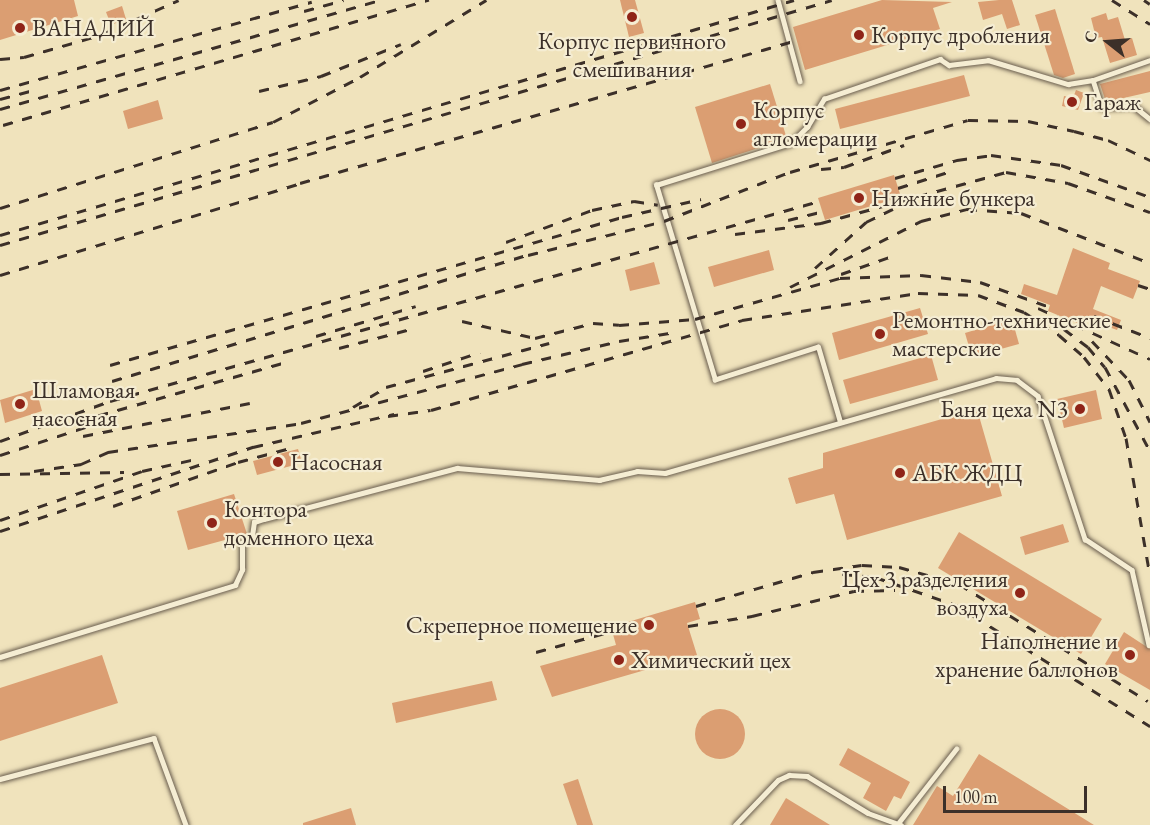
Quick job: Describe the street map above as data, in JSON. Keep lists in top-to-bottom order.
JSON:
{
  "places": [
    "Корпус первичного смешивания",
    "ВАНАДИЙ",
    "Корпус дробления",
    "Гараж",
    "Корпус агломерации",
    "Нижние бункера",
    "Ремонтно-технические мастерские",
    "Шламовая насосная",
    "Баня цеха N3",
    "Насосная",
    "АБК ЖДЦ",
    "Контора доменного цеха",
    "Цех 3 разделения воздуха",
    "Скреперное помещение",
    "Наполнение и хранение баллонов",
    "Химический цех"
  ],
  "scale_bar": "100 m",
  "north": "left"
}
